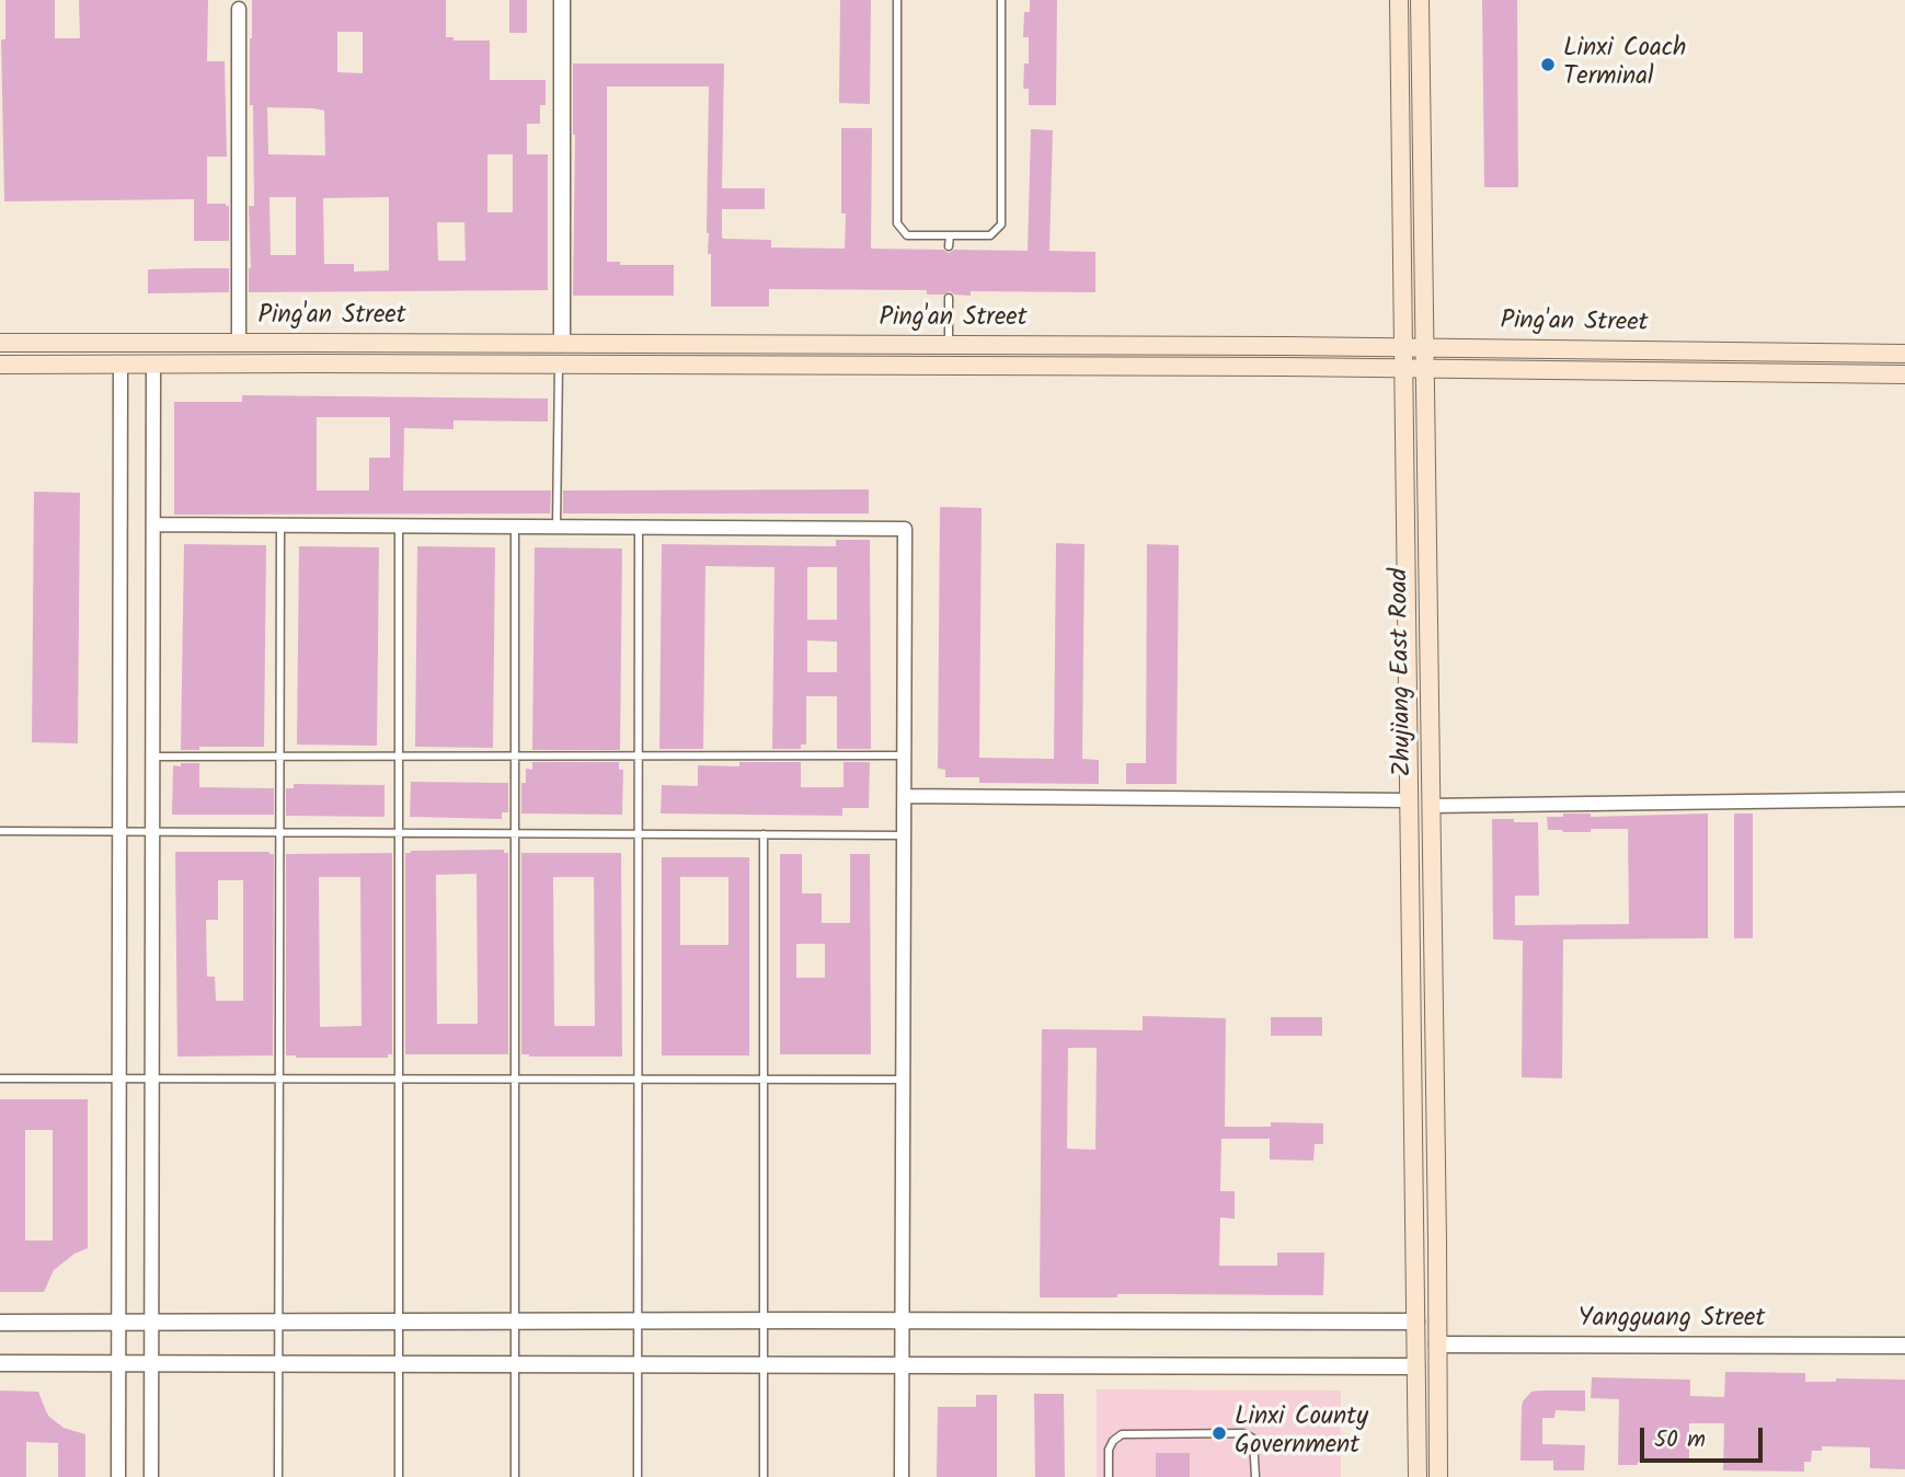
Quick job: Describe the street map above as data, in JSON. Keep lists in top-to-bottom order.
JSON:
{
  "streets": {
    "main road": ["Ping'an Street", "Zhujiang East Road"],
    "street": ["Yangguang Street"]
  },
  "crossings": [
    ["Ping'an Street", "Zhujiang East Road"],
    ["Zhujiang East Road", "Yangguang Street"]
  ],
  "places": ["Linxi Coach Terminal", "Linxi County Government"],
  "scale_bar": "50 m"
}
